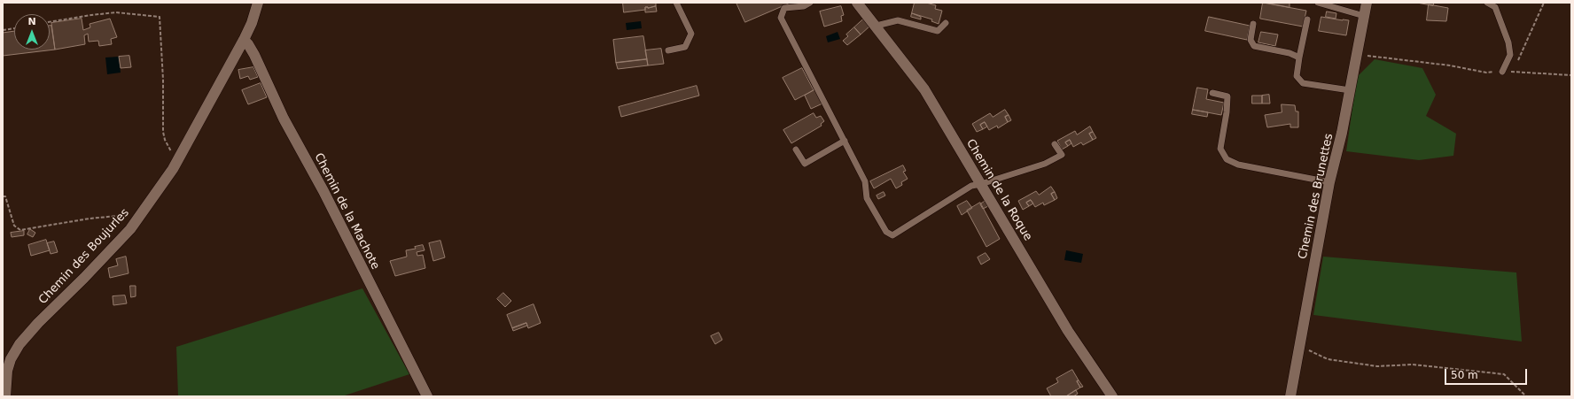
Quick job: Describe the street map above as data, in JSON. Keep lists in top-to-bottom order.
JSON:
{
  "streets": {
    "street": [
      "Chemin de la Roque",
      "Chemin des Brunettes",
      "Chemin de la Machote",
      "Chemin des Boujurles"
    ]
  },
  "crossings": [
    ["Chemin de la Machote", "Chemin des Boujurles"]
  ],
  "scale_bar": "50 m",
  "north": "top"
}
